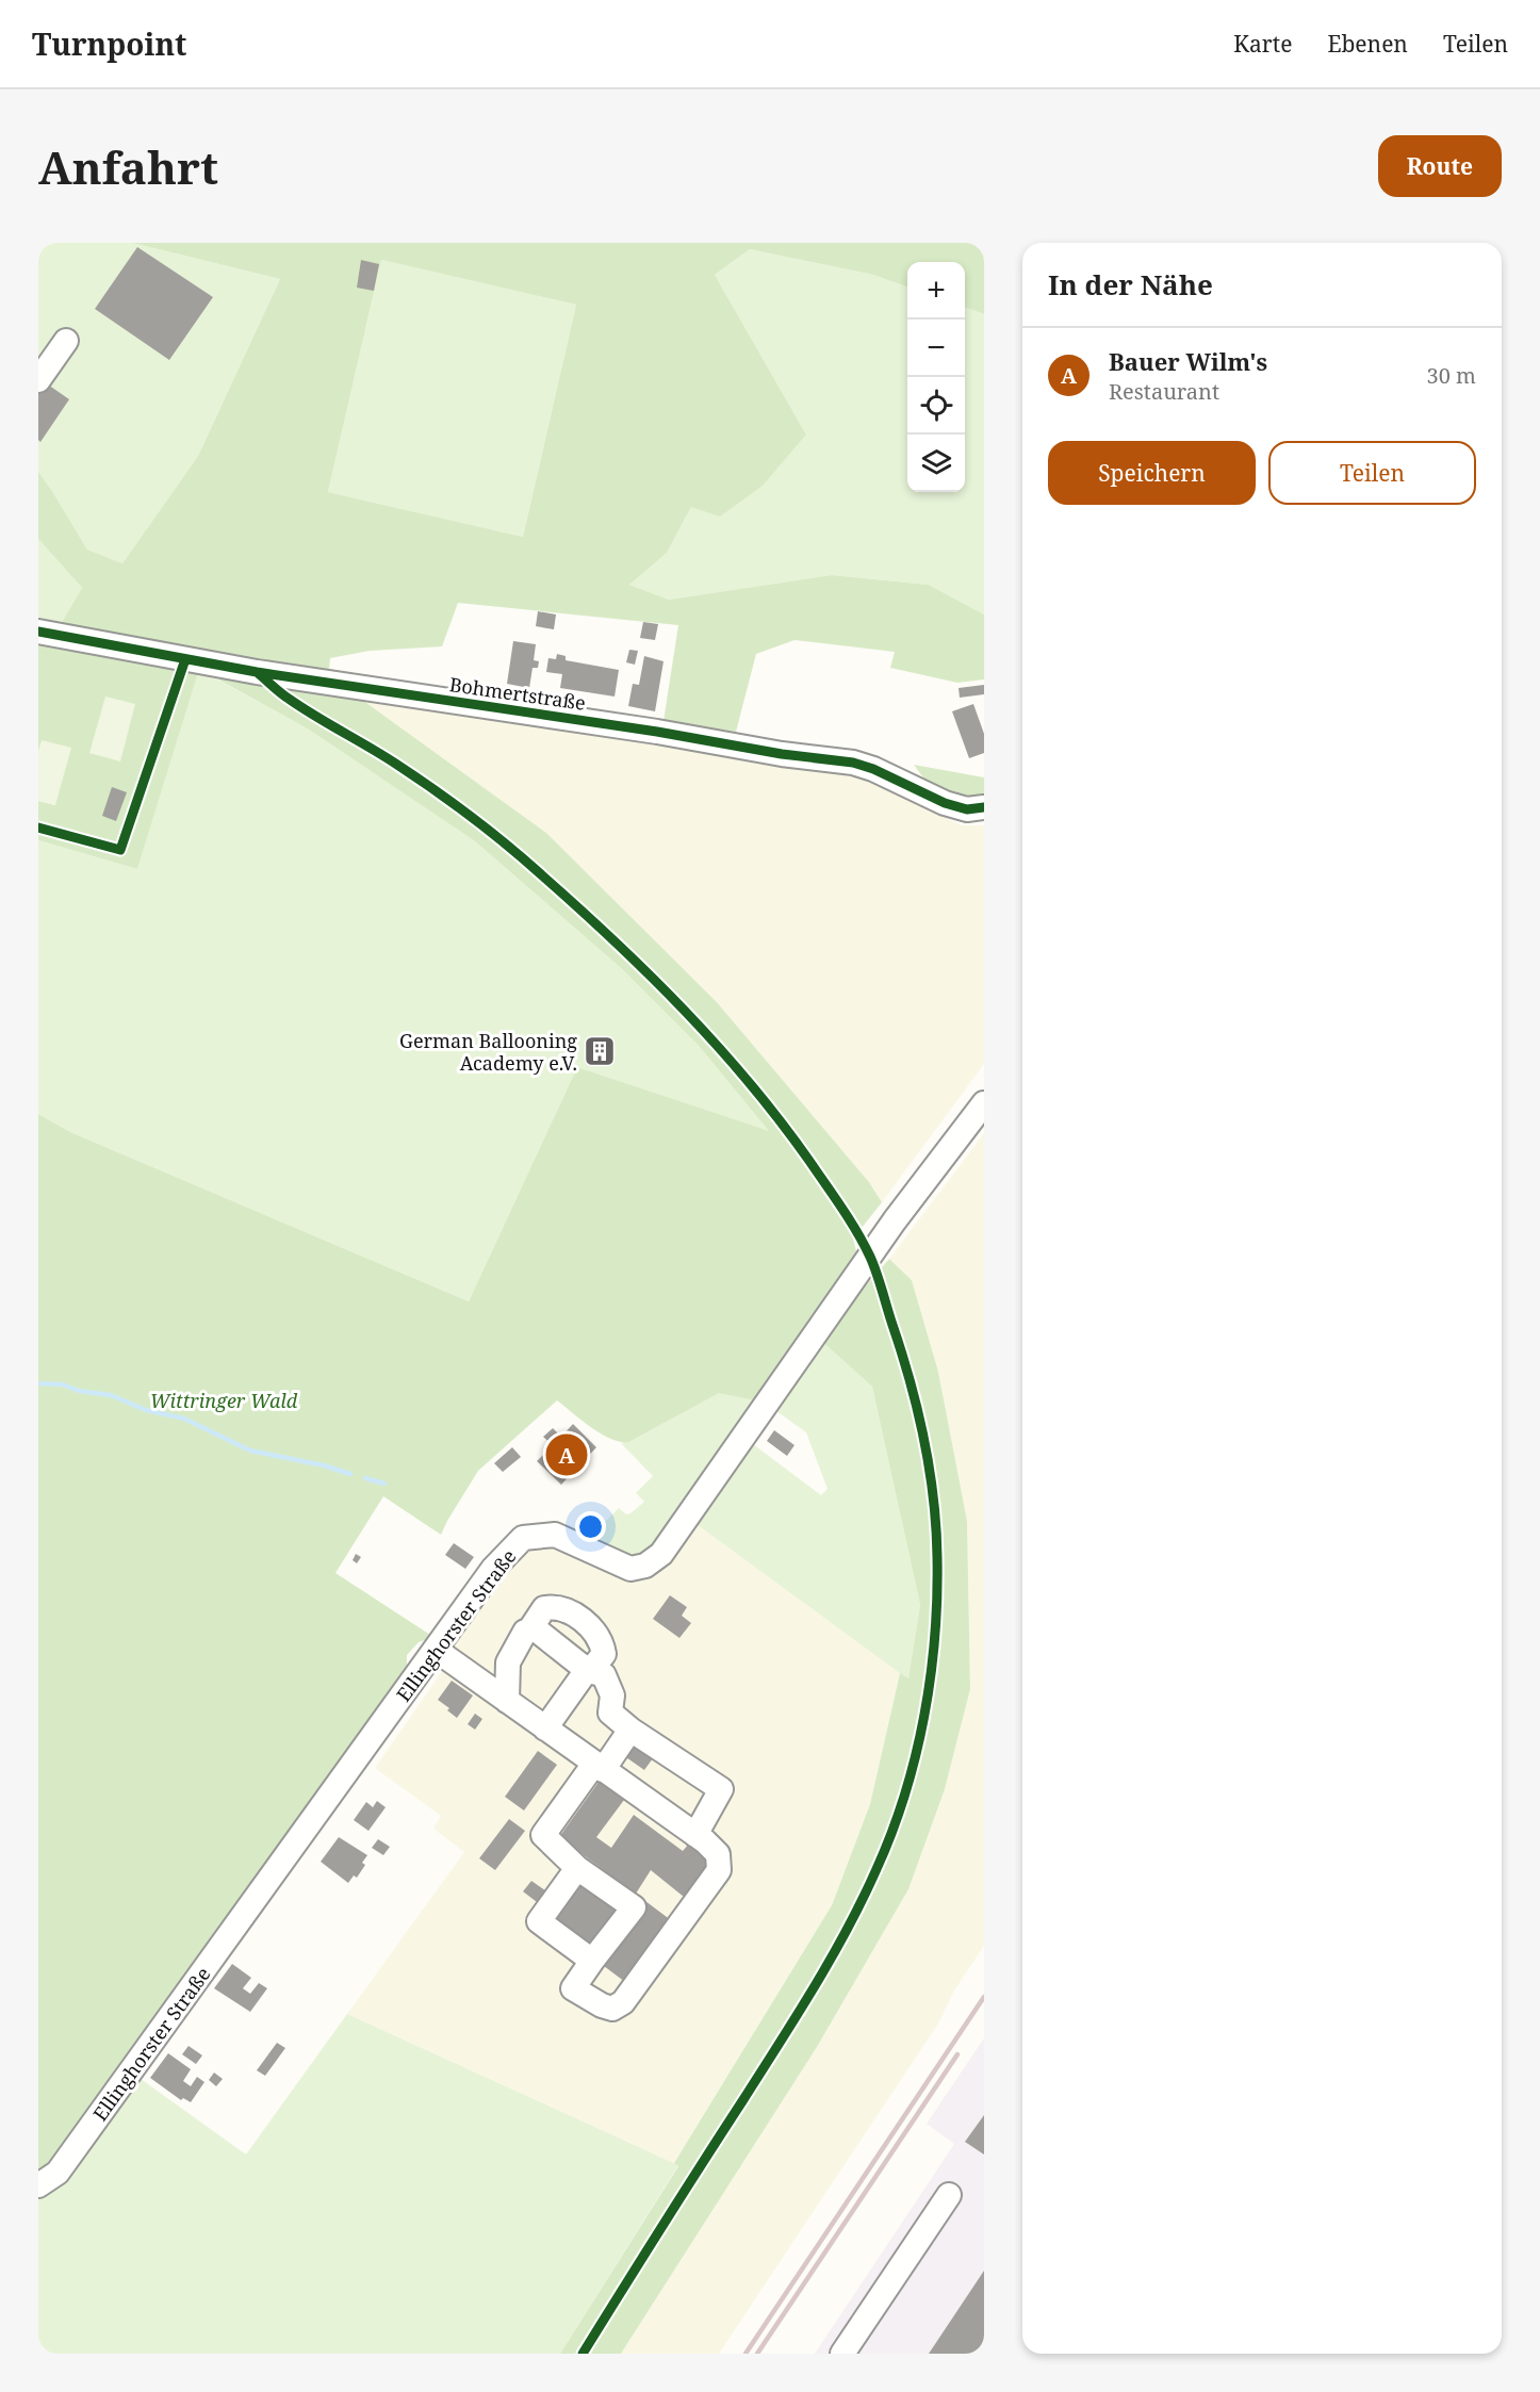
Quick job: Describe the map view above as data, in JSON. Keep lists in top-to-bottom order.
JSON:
{
  "streets": {
    "street": ["Bohmertstraße", "Ellinghorster Straße"]
  },
  "parks": ["Wittringer Wald"],
  "places": {
    "building": ["German Ballooning Academy e.V."]
  },
  "page": {
    "header": "Turnpoint",
    "nav": ["Karte", "Ebenen", "Teilen"],
    "buttons": [
      "Route",
      ["Speichern", "Teilen"]
    ],
    "title": "Anfahrt",
    "heading": "In der Nähe",
    "map_buttons": ["+", "−"],
    "list": [
      {
        "mark": "A",
        "name": "Bauer Wilm's",
        "note": "Restaurant",
        "value": "30 m"
      }
    ],
    "pins": "A"
  }
}
